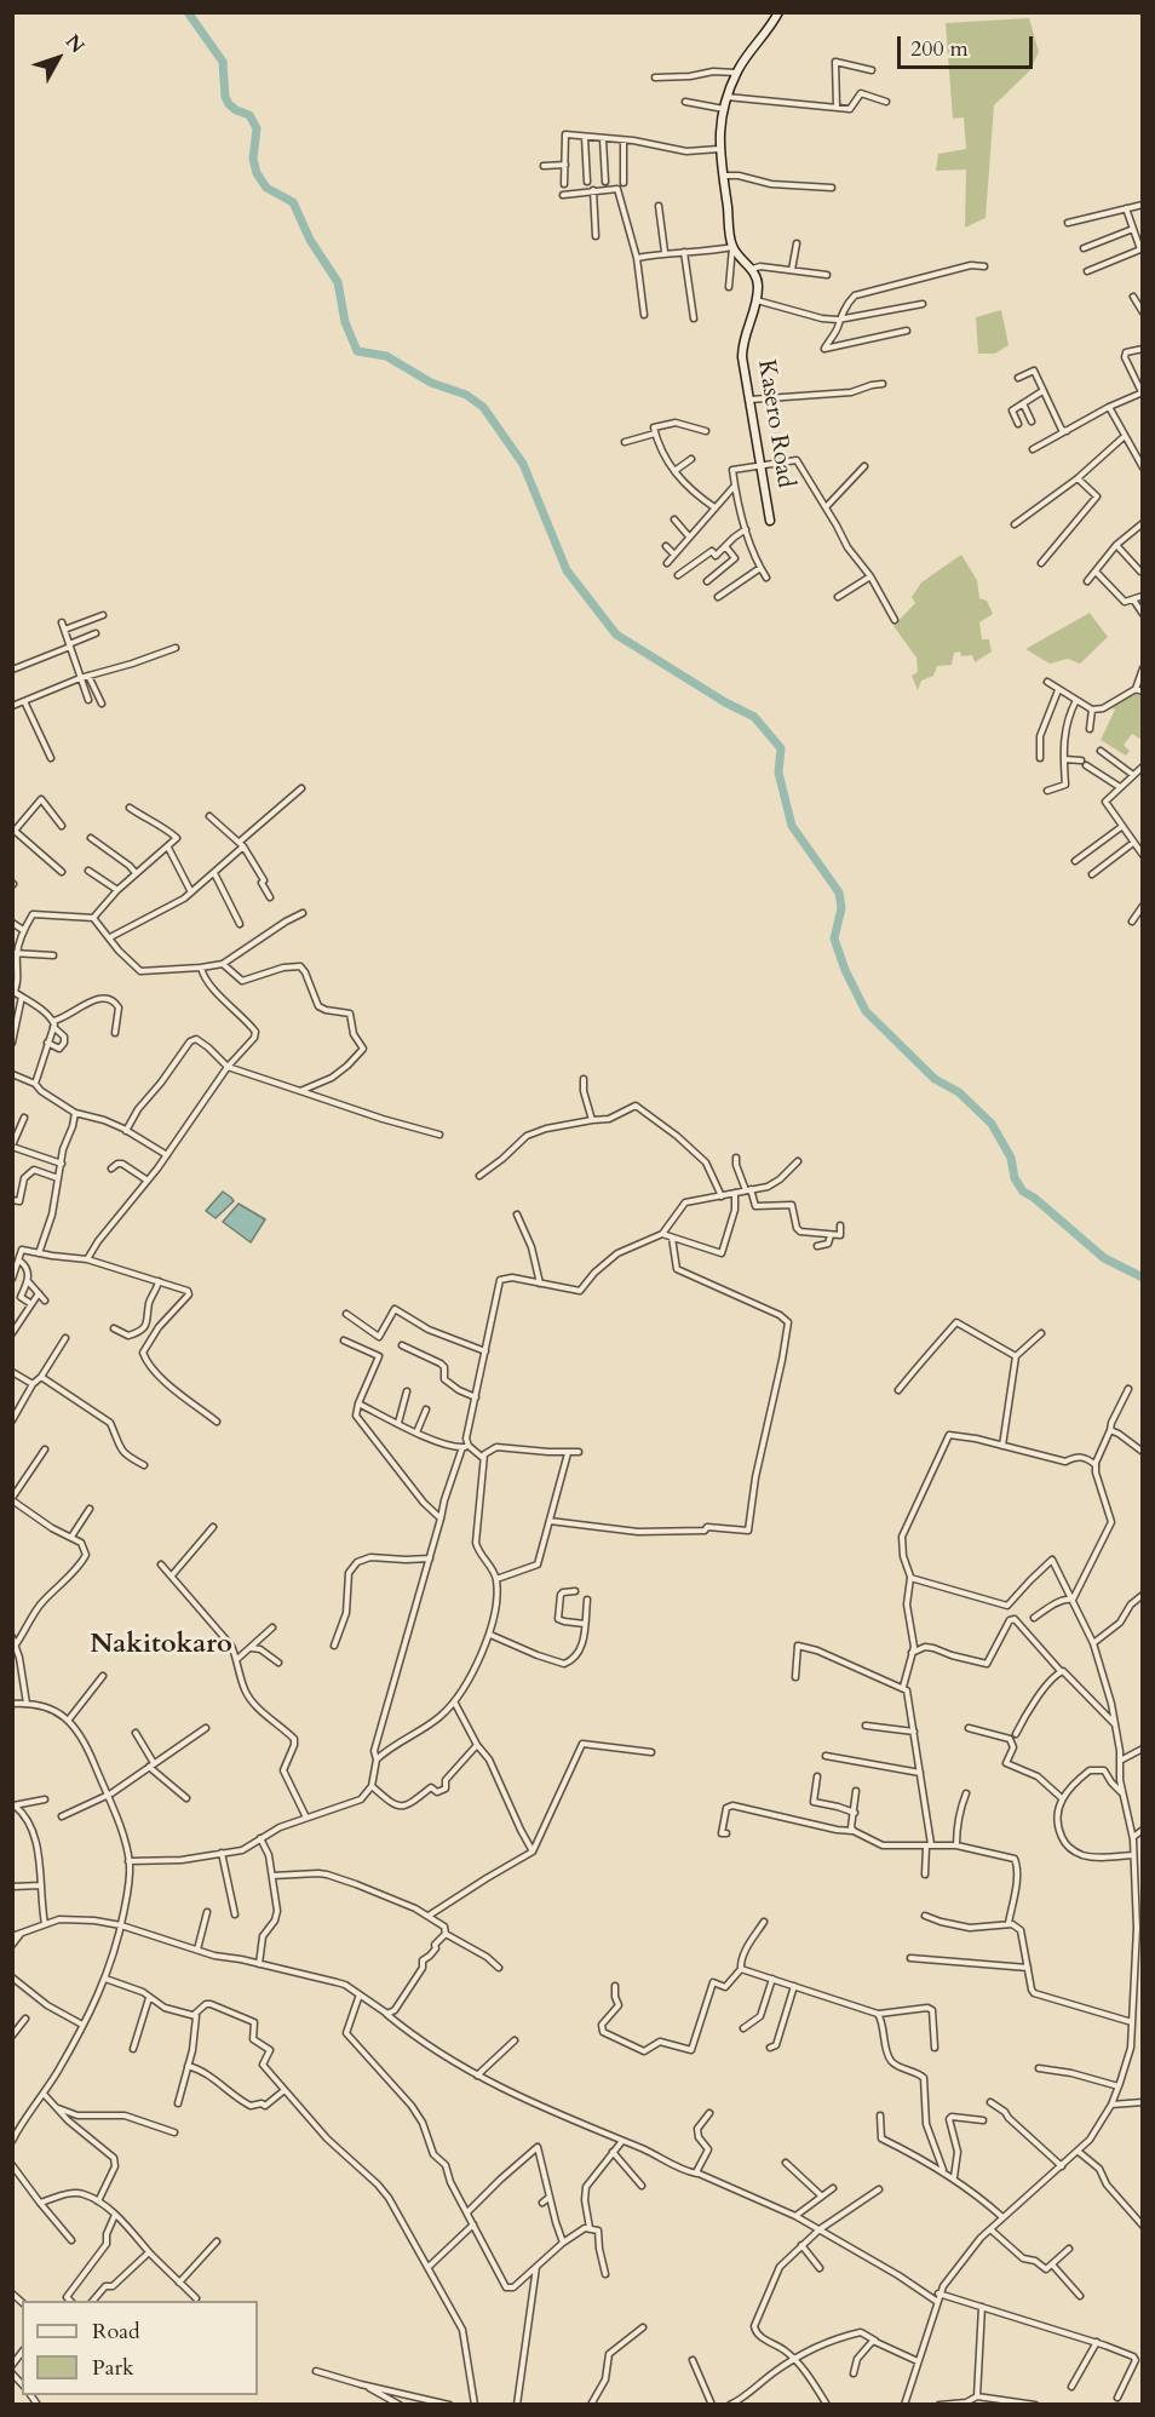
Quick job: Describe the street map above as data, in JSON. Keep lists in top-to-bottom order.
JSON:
{
  "streets": {
    "street": ["Kasero Road"]
  },
  "districts": ["Nakitokaro"],
  "legend": ["Road", "Park"],
  "scale_bar": "200 m",
  "north": "top right"
}
